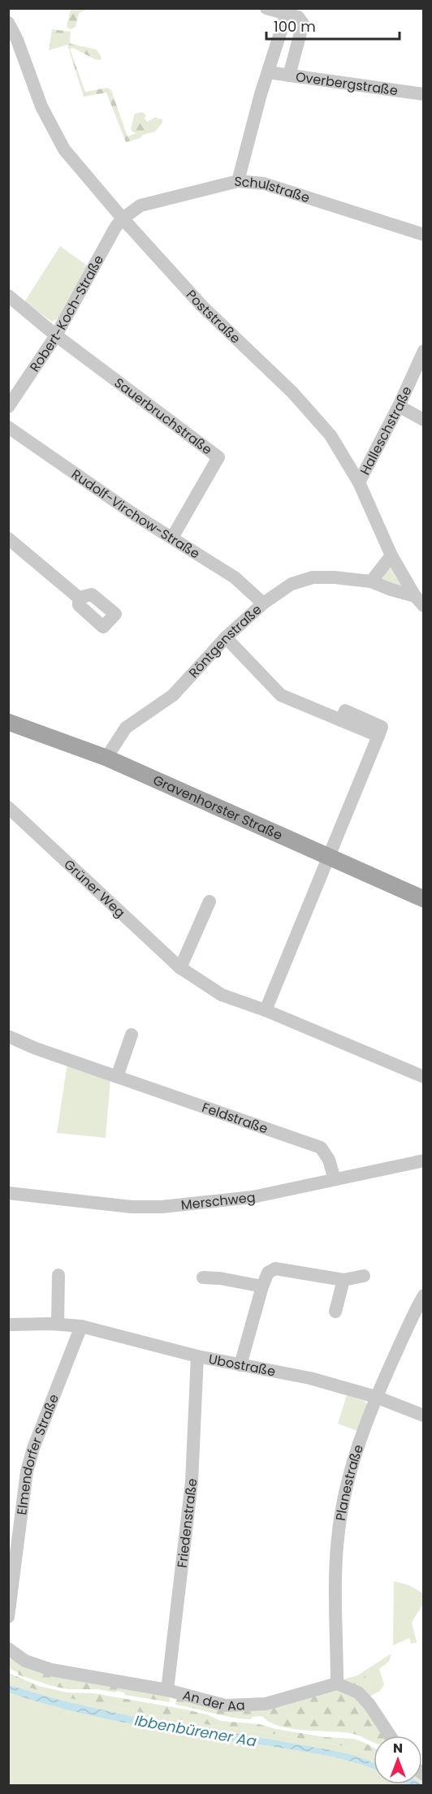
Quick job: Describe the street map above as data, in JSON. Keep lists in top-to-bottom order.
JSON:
{
  "streets": {
    "main road": ["Gravenhorster Straße"],
    "street": [
      "Overbergstraße",
      "Schulstraße",
      "Robert-Koch-Straße",
      "Poststraße",
      "Sauerbruchstraße",
      "Halleschstraße",
      "Rudolf-Virchow-Straße",
      "Röntgenstraße",
      "Grüner Weg",
      "Feldstraße",
      "Merschweg",
      "Ubostraße",
      "Elmendorfer Straße",
      "Planestraße",
      "Friedenstraße",
      "An der Aa"
    ]
  },
  "crossings": [
    ["Schulstraße", "Robert-Koch-Straße"],
    ["Schulstraße", "Poststraße"],
    ["Robert-Koch-Straße", "Poststraße"],
    ["Robert-Koch-Straße", "Sauerbruchstraße"],
    ["Poststraße", "Halleschstraße"],
    ["Poststraße", "Röntgenstraße"],
    ["Sauerbruchstraße", "Rudolf-Virchow-Straße"],
    ["Rudolf-Virchow-Straße", "Röntgenstraße"],
    ["Röntgenstraße", "Gravenhorster Straße"],
    ["Feldstraße", "Merschweg"],
    ["Ubostraße", "Elmendorfer Straße"],
    ["Ubostraße", "Planestraße"],
    ["Ubostraße", "Friedenstraße"],
    ["Planestraße", "An der Aa"],
    ["Friedenstraße", "An der Aa"]
  ],
  "water": ["Ibbenbürener Aa"],
  "scale_bar": "100 m",
  "north": "top"
}
